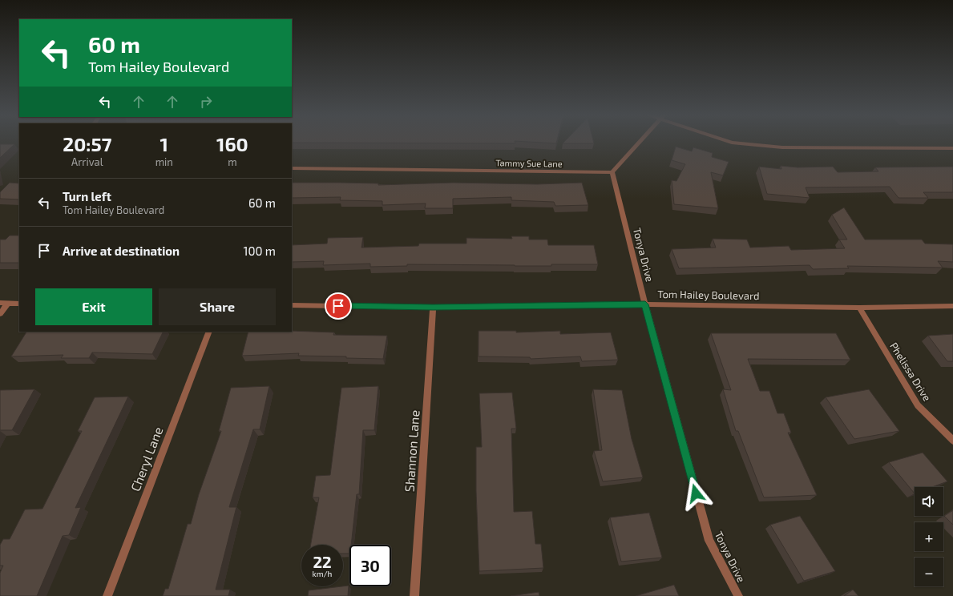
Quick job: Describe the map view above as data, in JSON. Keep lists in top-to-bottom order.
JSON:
{
  "streets": {
    "street": [
      "Tammy Sue Lane",
      "Tonya Drive",
      "Tom Hailey Boulevard",
      "Phelissa Drive",
      "Shannon Lane",
      "Cheryl Lane"
    ]
  },
  "crossings": [
    ["Tammy Sue Lane", "Tonya Drive"],
    ["Tonya Drive", "Tom Hailey Boulevard"],
    ["Tom Hailey Boulevard", "Phelissa Drive"],
    ["Tom Hailey Boulevard", "Shannon Lane"]
  ],
  "page": {
    "turn": ["60 m", "Tom Hailey Boulevard"],
    "eta": [
      "20:57",
      "Arrival",
      "1",
      "min",
      "160",
      "m"
    ],
    "list": [
      {
        "name": "Turn left",
        "note": "Tom Hailey Boulevard",
        "value": "60 m"
      },
      {
        "name": "Arrive at destination",
        "value": "100 m"
      }
    ],
    "buttons": ["Exit", "Share"],
    "map_buttons": ["+", "−"],
    "speed": "22 km/h",
    "limit": "30"
  }
}
